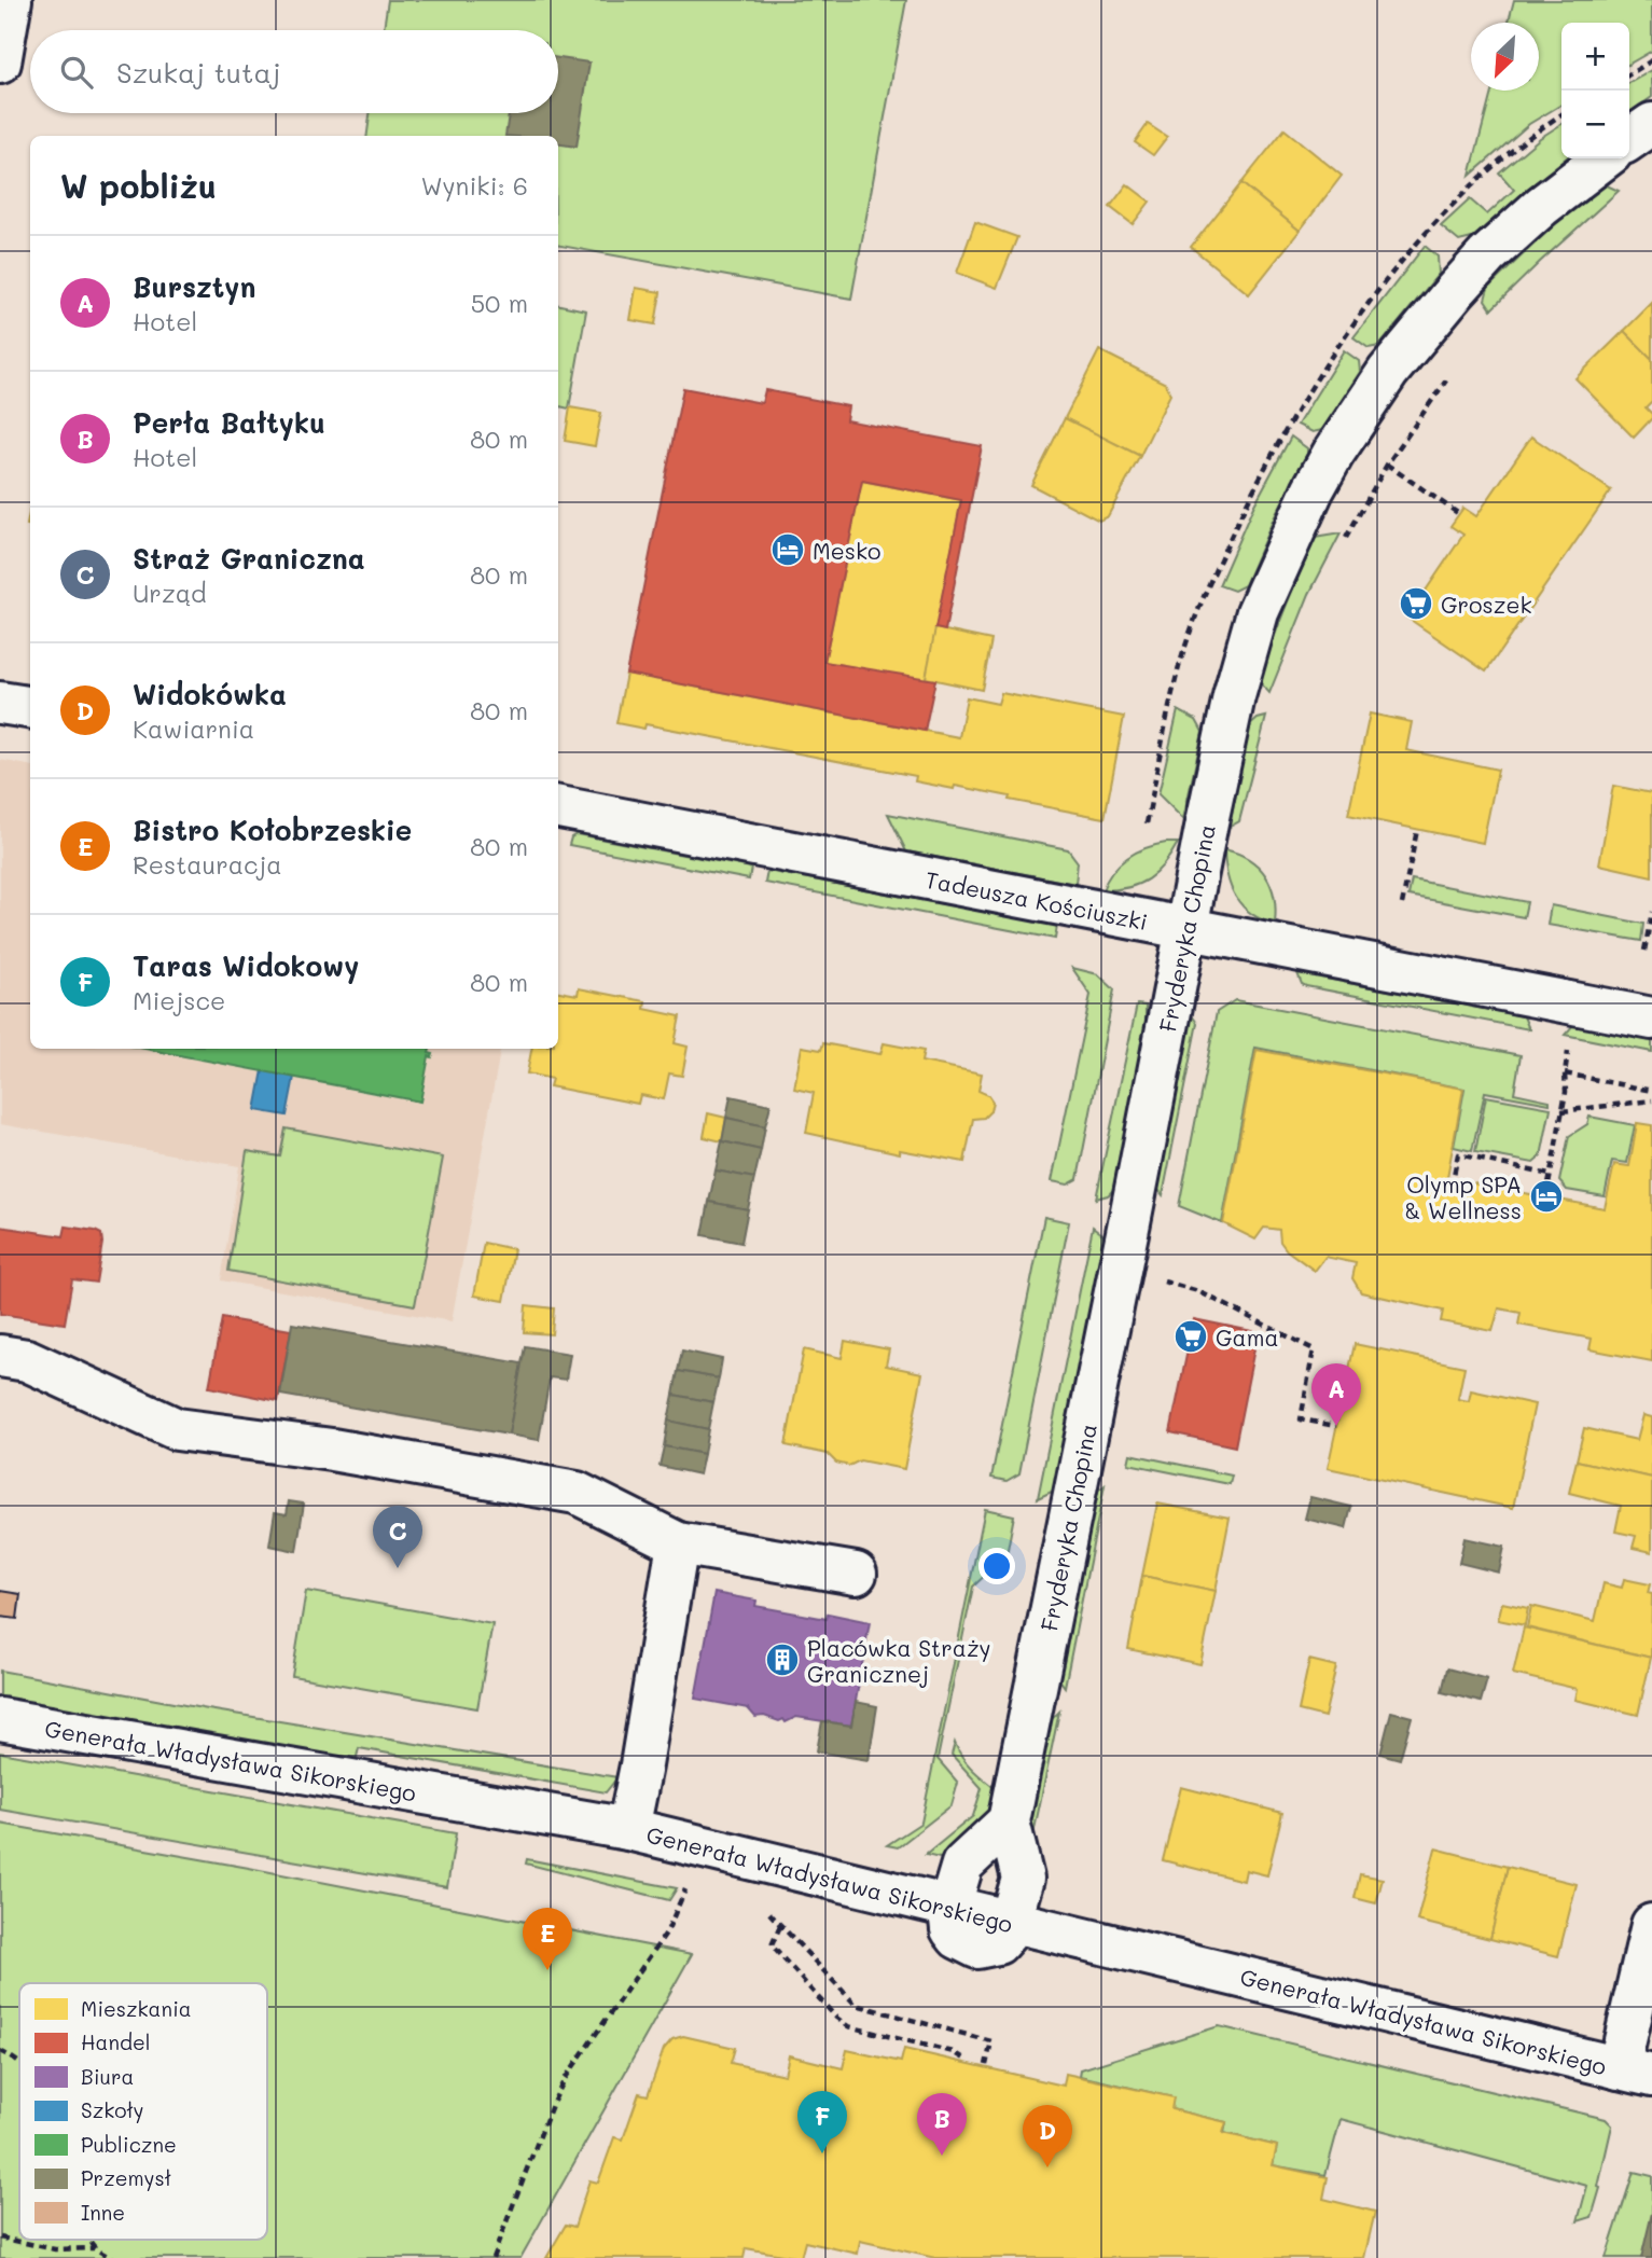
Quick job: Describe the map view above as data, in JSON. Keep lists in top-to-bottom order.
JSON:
{
  "streets": {
    "street": ["Tadeusza Kościuszki", "Fryderyka Chopina", "Generała Władysława Sikorskiego"]
  },
  "crossings": [
    ["Tadeusza Kościuszki", "Fryderyka Chopina"],
    ["Fryderyka Chopina", "Generała Władysława Sikorskiego"]
  ],
  "places": {
    "hotel": ["Mesko", "Olymp SPA & Wellness"],
    "supermarket": ["Groszek", "Gama"],
    "building": ["Placówka Straży Granicznej"]
  },
  "legend": [
    "Mieszkania",
    "Handel",
    "Biura",
    "Szkoły",
    "Publiczne",
    "Przemysł",
    "Inne"
  ],
  "north": "bottom left",
  "page": {
    "map_buttons": ["+", "−"],
    "search": "Szukaj tutaj",
    "heading": ["W pobliżu", "Wyniki: 6"],
    "list": [
      {
        "mark": "A",
        "name": "Bursztyn",
        "note": "Hotel",
        "value": "50 m"
      },
      {
        "mark": "B",
        "name": "Perła Bałtyku",
        "note": "Hotel",
        "value": "80 m"
      },
      {
        "mark": "C",
        "name": "Straż Graniczna",
        "note": "Urząd",
        "value": "80 m"
      },
      {
        "mark": "D",
        "name": "Widokówka",
        "note": "Kawiarnia",
        "value": "80 m"
      },
      {
        "mark": "E",
        "name": "Bistro Kołobrzeskie",
        "note": "Restauracja",
        "value": "80 m"
      },
      {
        "mark": "F",
        "name": "Taras Widokowy",
        "note": "Miejsce",
        "value": "80 m"
      }
    ],
    "pins": [
      "A",
      "C",
      "E",
      "F",
      "B",
      "D"
    ]
  }
}
